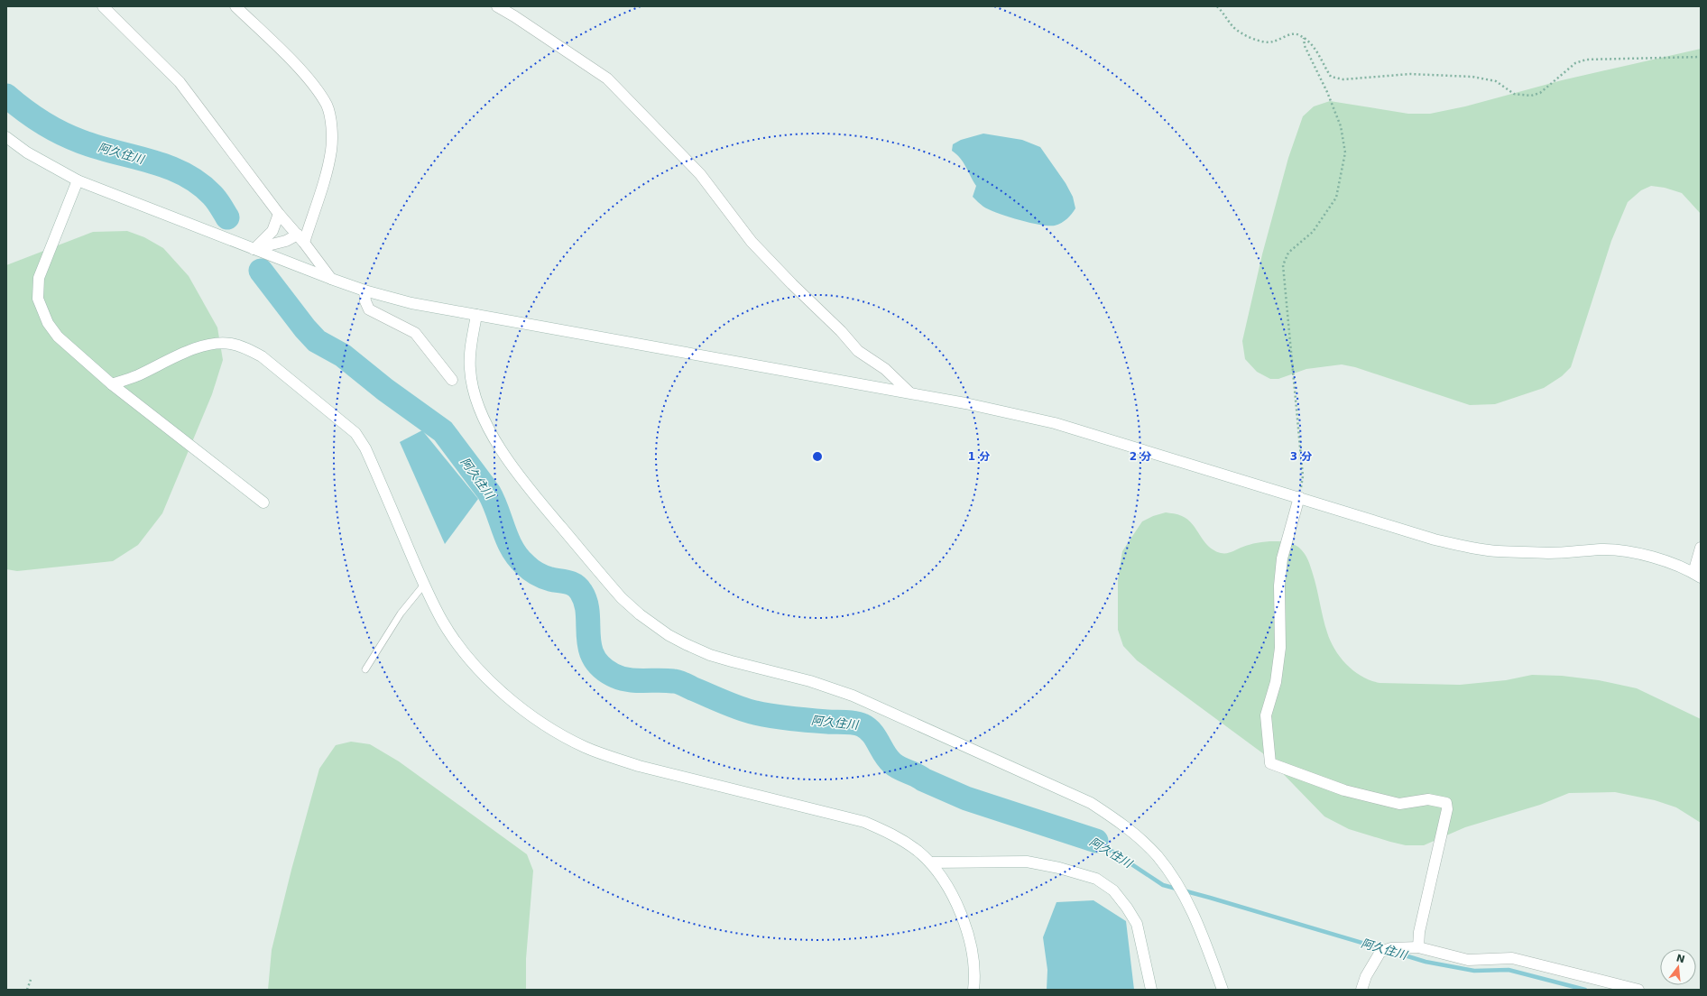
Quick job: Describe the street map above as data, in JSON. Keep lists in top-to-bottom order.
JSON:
{
  "water": ["阿久住川"],
  "north": "top",
  "rings": ["1 分", "2 分", "3 分"]
}
